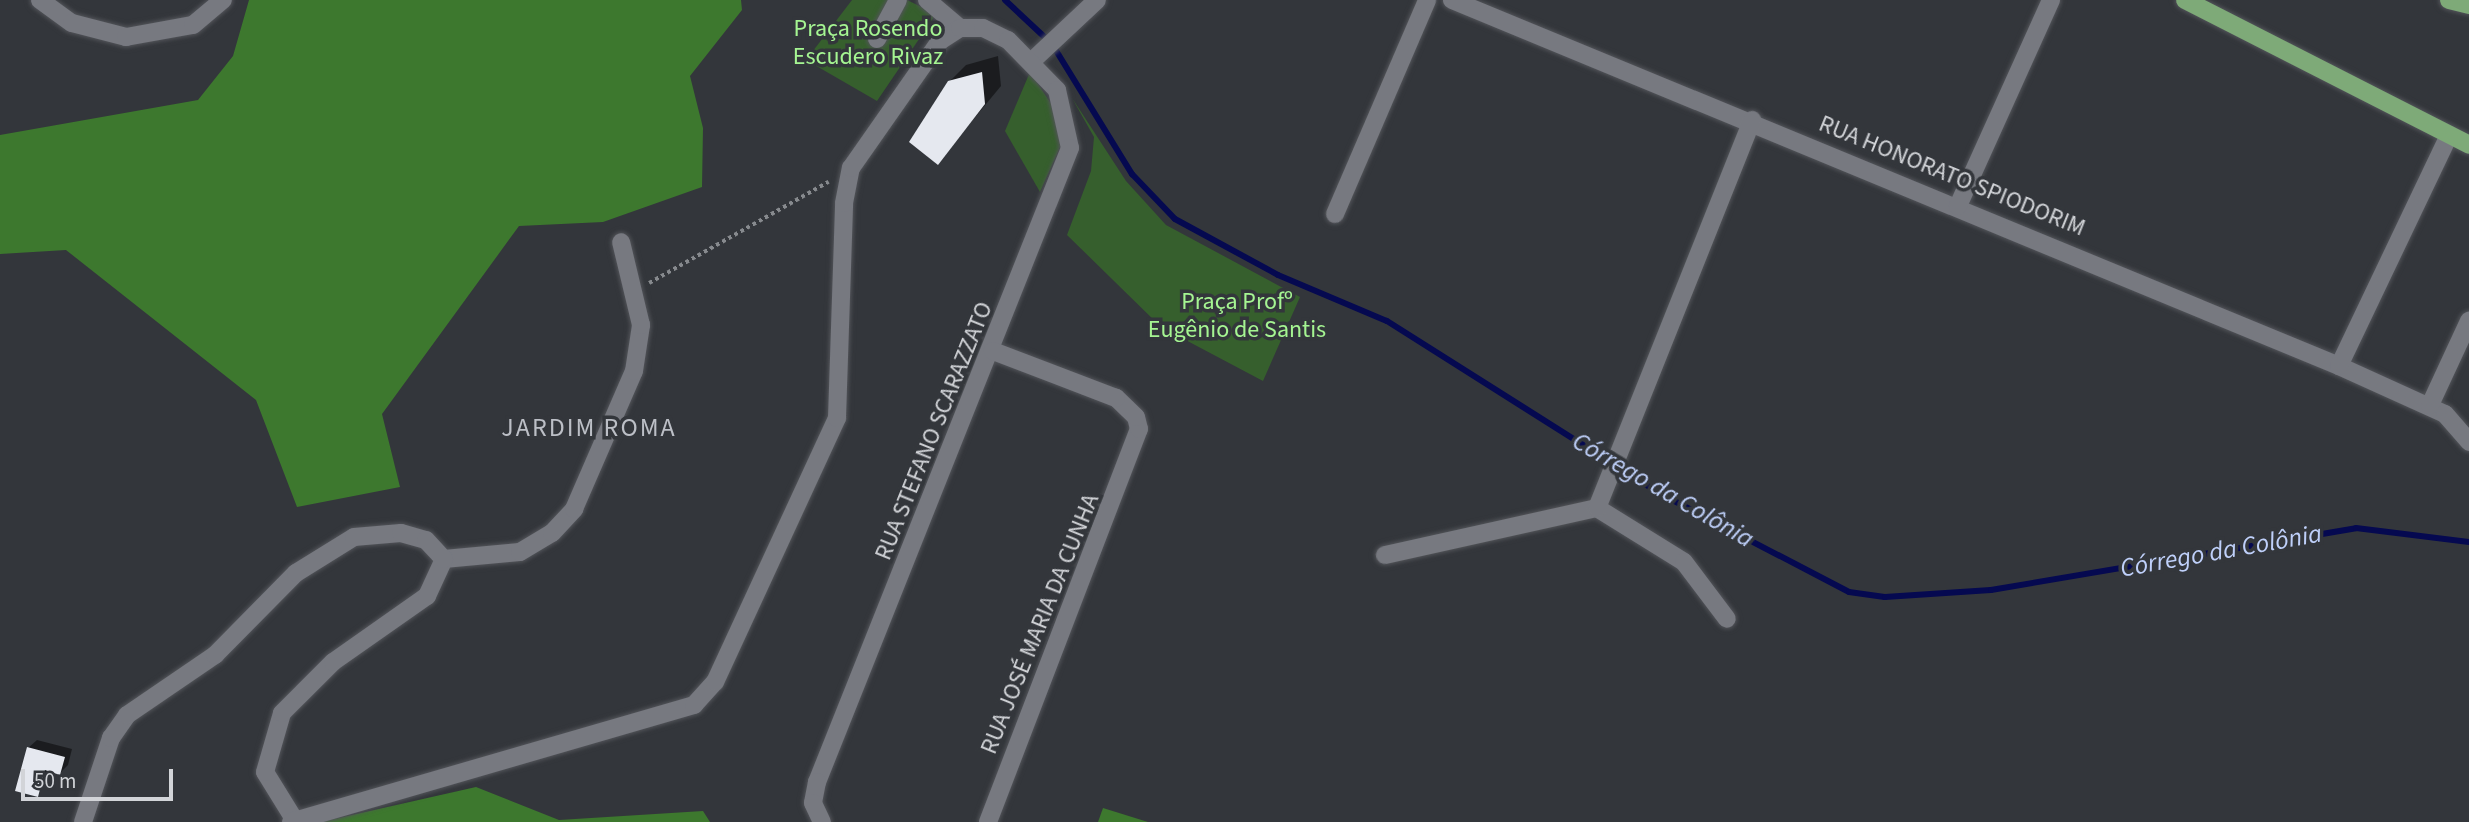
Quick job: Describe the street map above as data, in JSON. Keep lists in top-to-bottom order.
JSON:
{
  "streets": {
    "street": ["RUA HONORATO SPIODORIM", "RUA STEFANO SCARAZZATO", "RUA JOSÉ MARIA DA CUNHA"]
  },
  "crossings": [
    ["RUA STEFANO SCARAZZATO", "RUA JOSÉ MARIA DA CUNHA"]
  ],
  "districts": ["JARDIM ROMA"],
  "water": ["Córrego da Colônia"],
  "parks": ["Praça Rosendo Escudero Rivaz", "Praça Profº Eugênio de Santis"],
  "scale_bar": "50 m"
}
